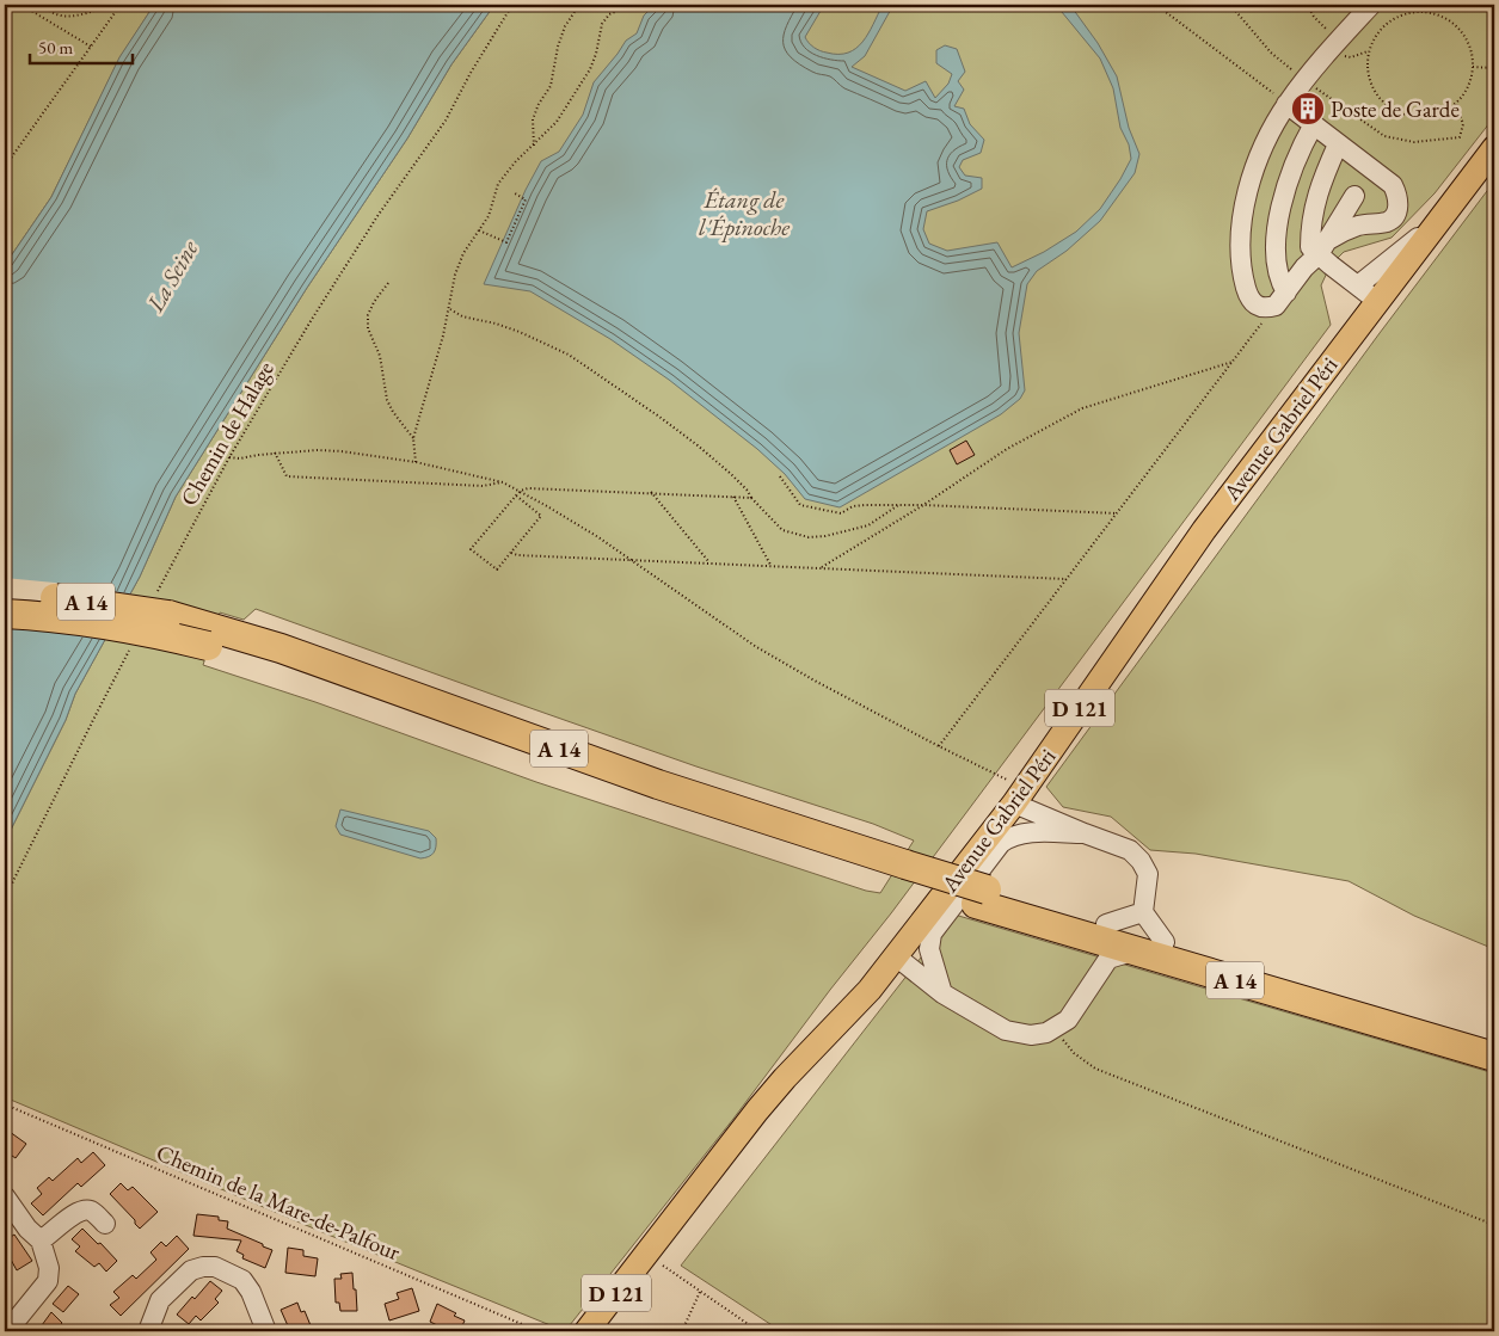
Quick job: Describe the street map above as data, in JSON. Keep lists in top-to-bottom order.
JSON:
{
  "streets": {
    "highway": ["A 14"],
    "main road": ["Avenue Gabriel Péri", "D 121"],
    "path": ["Chemin de Halage", "Chemin de la Mare-de-Palfour"]
  },
  "water": ["Étang de l'Épinoche", "La Seine"],
  "places": {
    "building": ["Poste de Garde"]
  },
  "scale_bar": "50 m"
}
